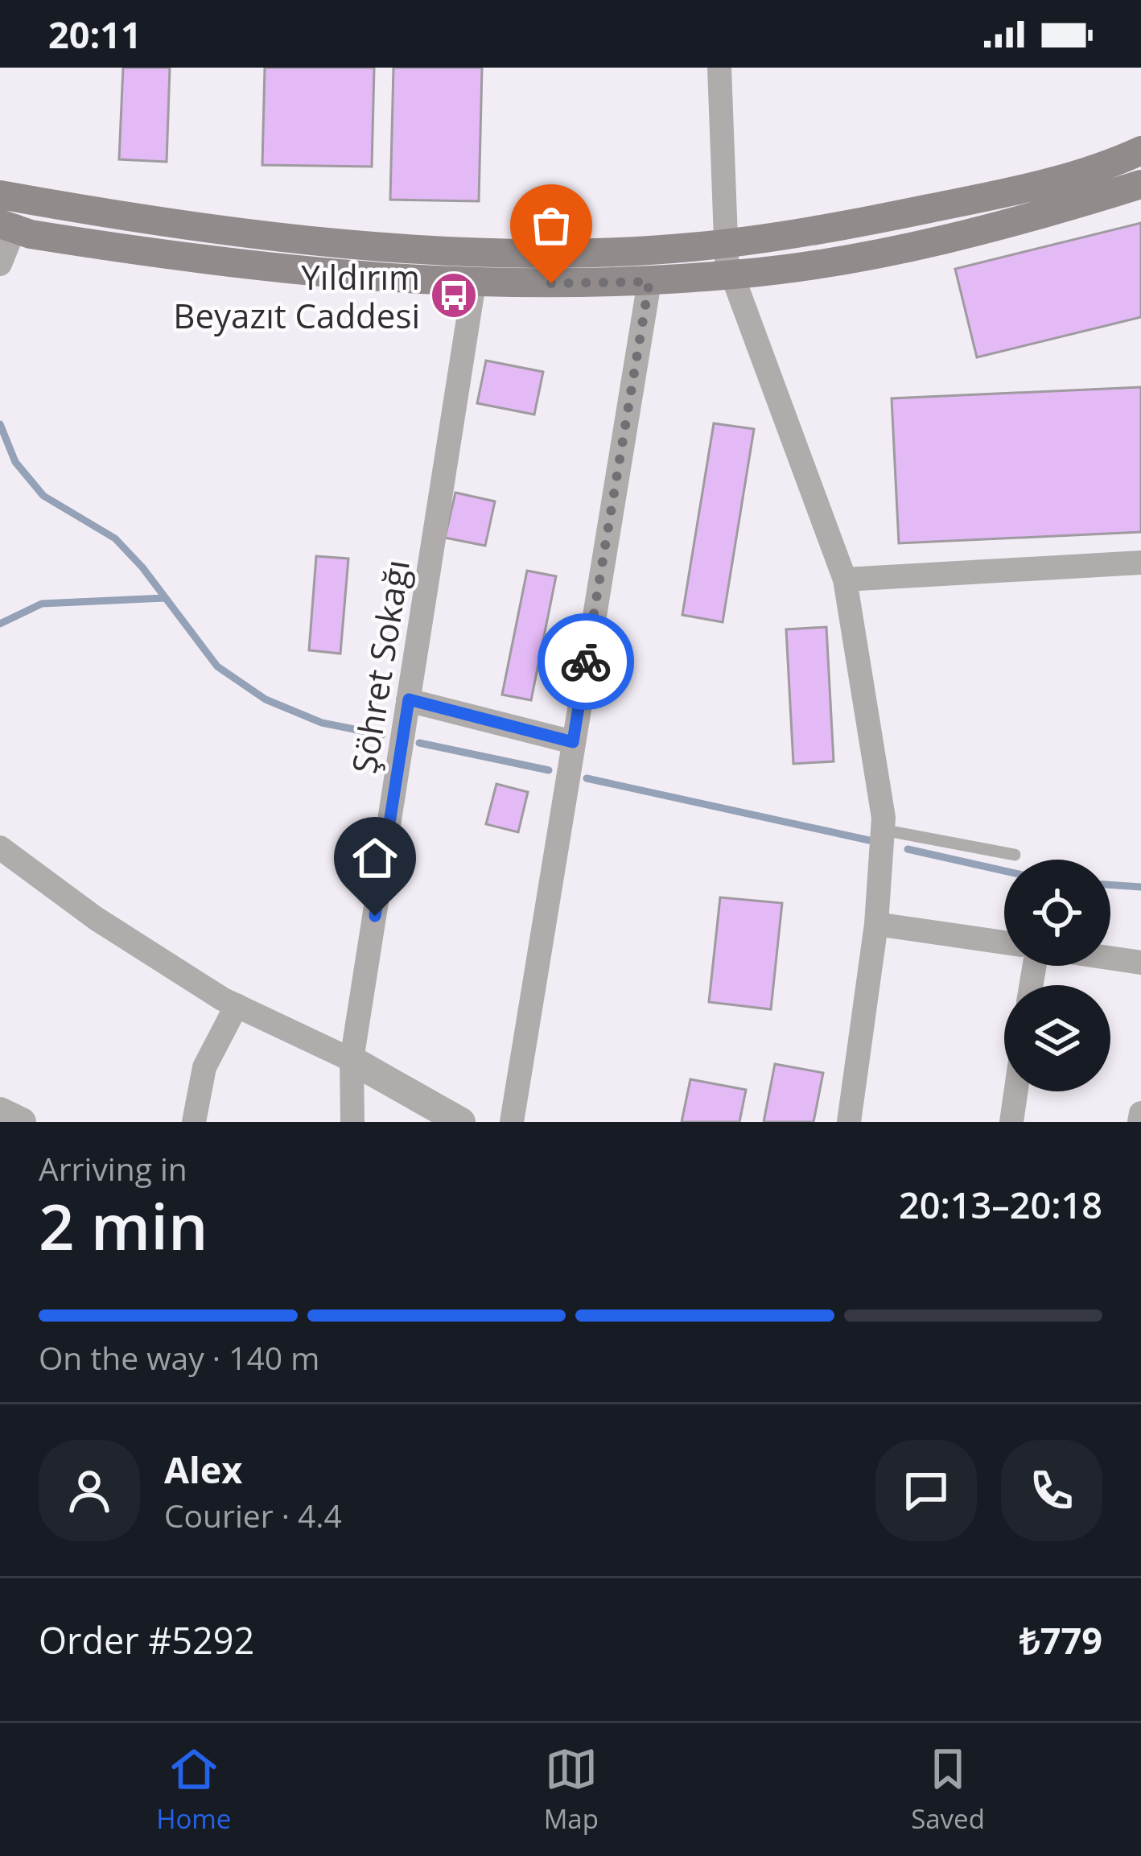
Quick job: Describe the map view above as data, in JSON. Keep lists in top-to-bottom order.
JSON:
{
  "streets": {
    "street": ["Şöhret Sokağı"]
  },
  "places": {
    "bus stop": ["Yıldırım Beyazıt Caddesi"]
  },
  "page": {
    "status": "20:11",
    "heading": ["2 min", "Arriving in", "20:13–20:18"],
    "panel": [
      "Alex",
      "Courier · 4.4",
      "Order #5292",
      "₺779"
    ],
    "bar": "On the way · 140 m",
    "tabs": ["Home", "Map", "Saved"]
  }
}
